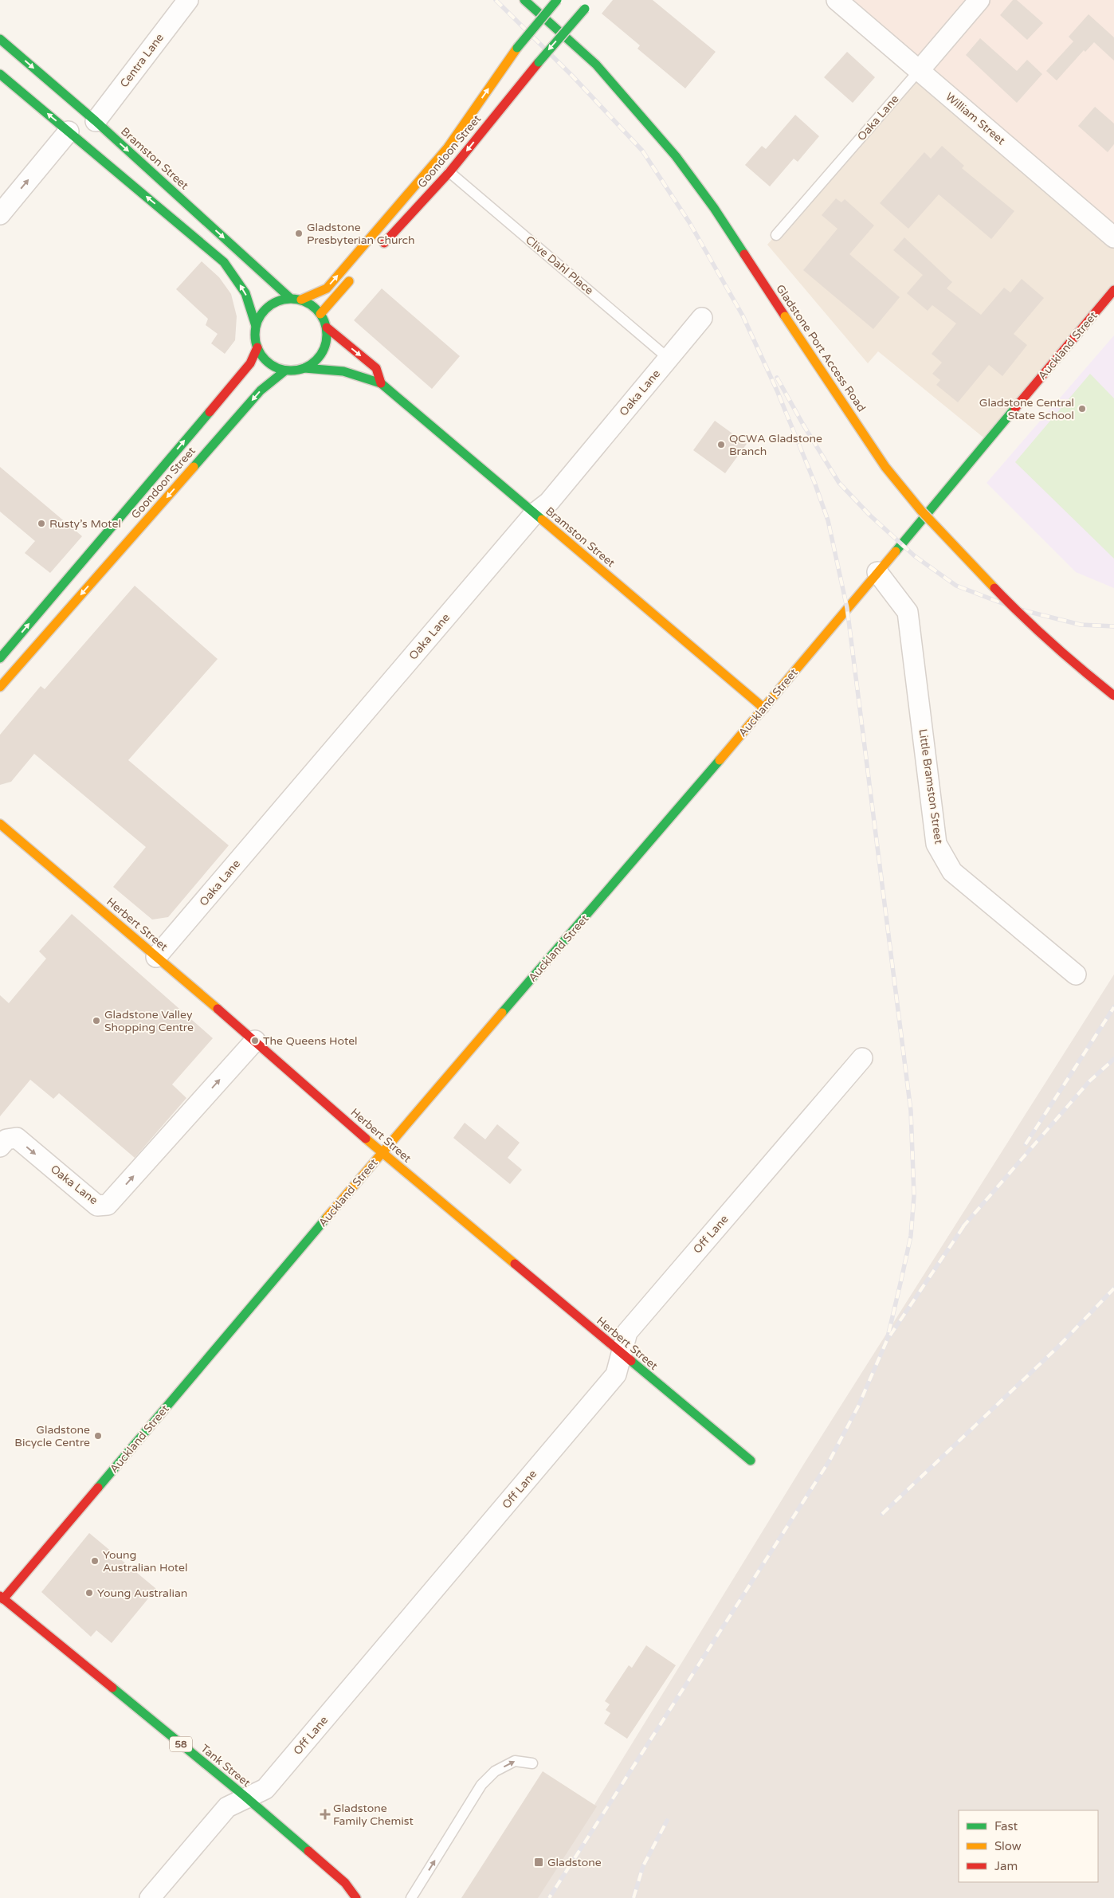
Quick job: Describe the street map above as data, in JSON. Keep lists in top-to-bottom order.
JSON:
{
  "streets": {
    "street": [
      "Centra Lane",
      "Oaka Lane",
      "William Street",
      "Goondoon Street",
      "Bramston Street",
      "Auckland Street",
      "Gladstone Port Access Road",
      "Little Bramston Street",
      "Herbert Street",
      "Off Lane",
      "58",
      "Tank Street"
    ],
    "lane": ["Clive Dahl Place"]
  },
  "crossings": [
    ["Centra Lane", "Bramston Street"],
    ["Oaka Lane", "William Street"],
    ["Oaka Lane", "Bramston Street"],
    ["Oaka Lane", "Clive Dahl Place"],
    ["Oaka Lane", "Herbert Street"],
    ["Goondoon Street", "Bramston Street"],
    ["Goondoon Street", "Clive Dahl Place"],
    ["Bramston Street", "Auckland Street"],
    ["Auckland Street", "Little Bramston Street"],
    ["Auckland Street", "Herbert Street"],
    ["Auckland Street", "Tank Street"],
    ["Herbert Street", "Off Lane"],
    ["Off Lane", "Tank Street"]
  ],
  "places": {
    "other": [
      "Gladstone Presbyterian Church",
      "Gladstone Central State School",
      "QCWA Gladstone Branch",
      "Rusty’s Motel",
      "Gladstone Valley Shopping Centre",
      "The Queens Hotel",
      "Gladstone Bicycle Centre",
      "Young Australian Hotel",
      "Young Australian"
    ],
    "health": ["Gladstone Family Chemist"],
    "transit": ["Gladstone"]
  },
  "legend": ["Fast", "Slow", "Jam"]
}
